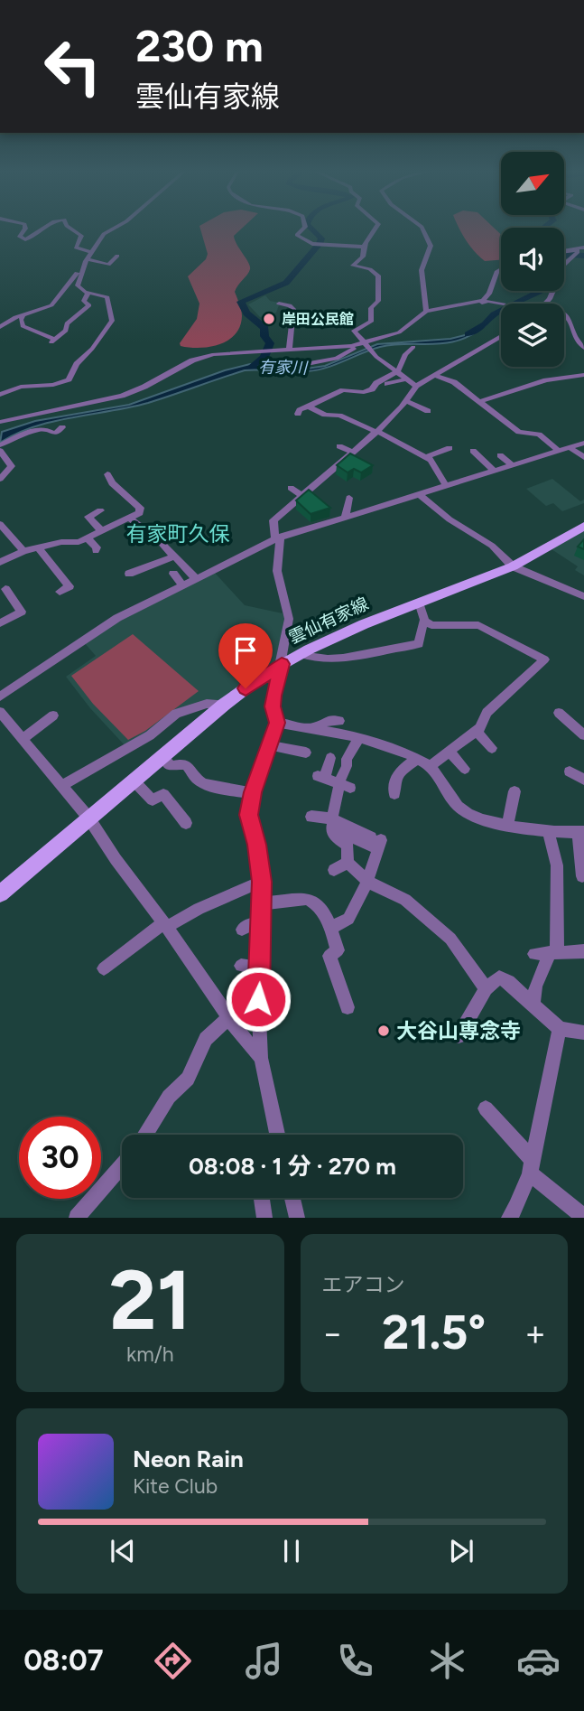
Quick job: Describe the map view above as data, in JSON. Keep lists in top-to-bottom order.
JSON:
{
  "streets": {
    "main road": ["雲仙有家線"]
  },
  "districts": ["有家町久保"],
  "water": ["有家川"],
  "places": ["岸田公民館", "大谷山専念寺"],
  "north": "top right",
  "page": {
    "turn": ["230 m", "雲仙有家線"],
    "limit": "30",
    "trip": "08:08 · 1 分 · 270 m",
    "tile": [
      ["21", "km/h"],
      "エアコン"
    ],
    "heat": ["−", "21.5°", "+"],
    "song": ["Neon Rain", "Kite Club"],
    "tabs": "08:07"
  }
}
